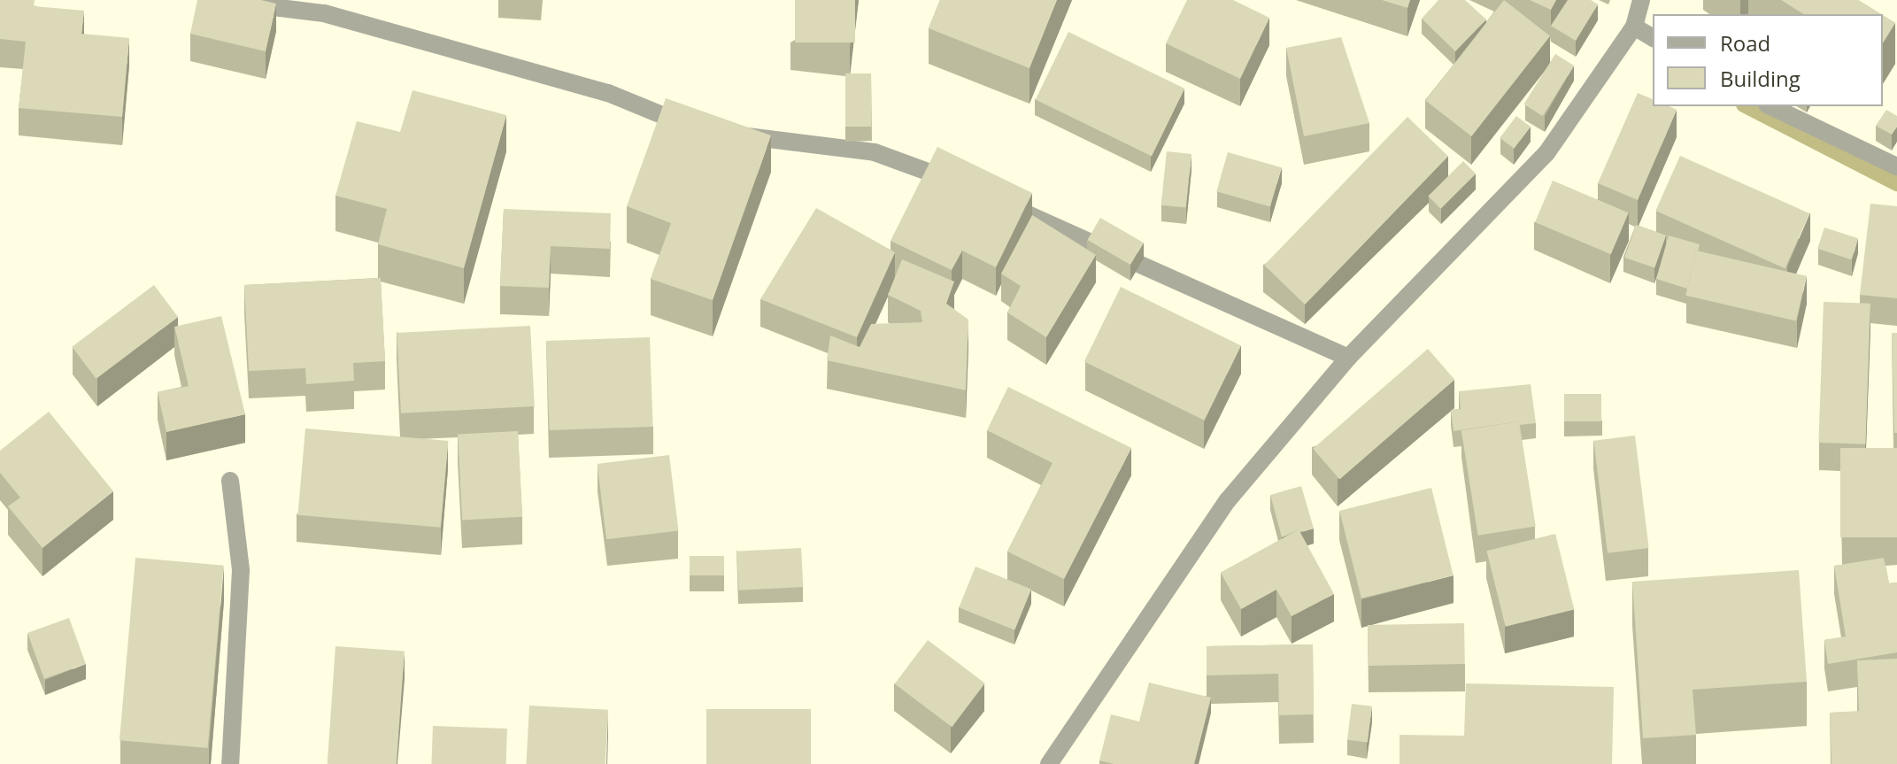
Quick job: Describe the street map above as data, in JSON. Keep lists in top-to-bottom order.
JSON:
{
  "legend": ["Road", "Building"]
}
